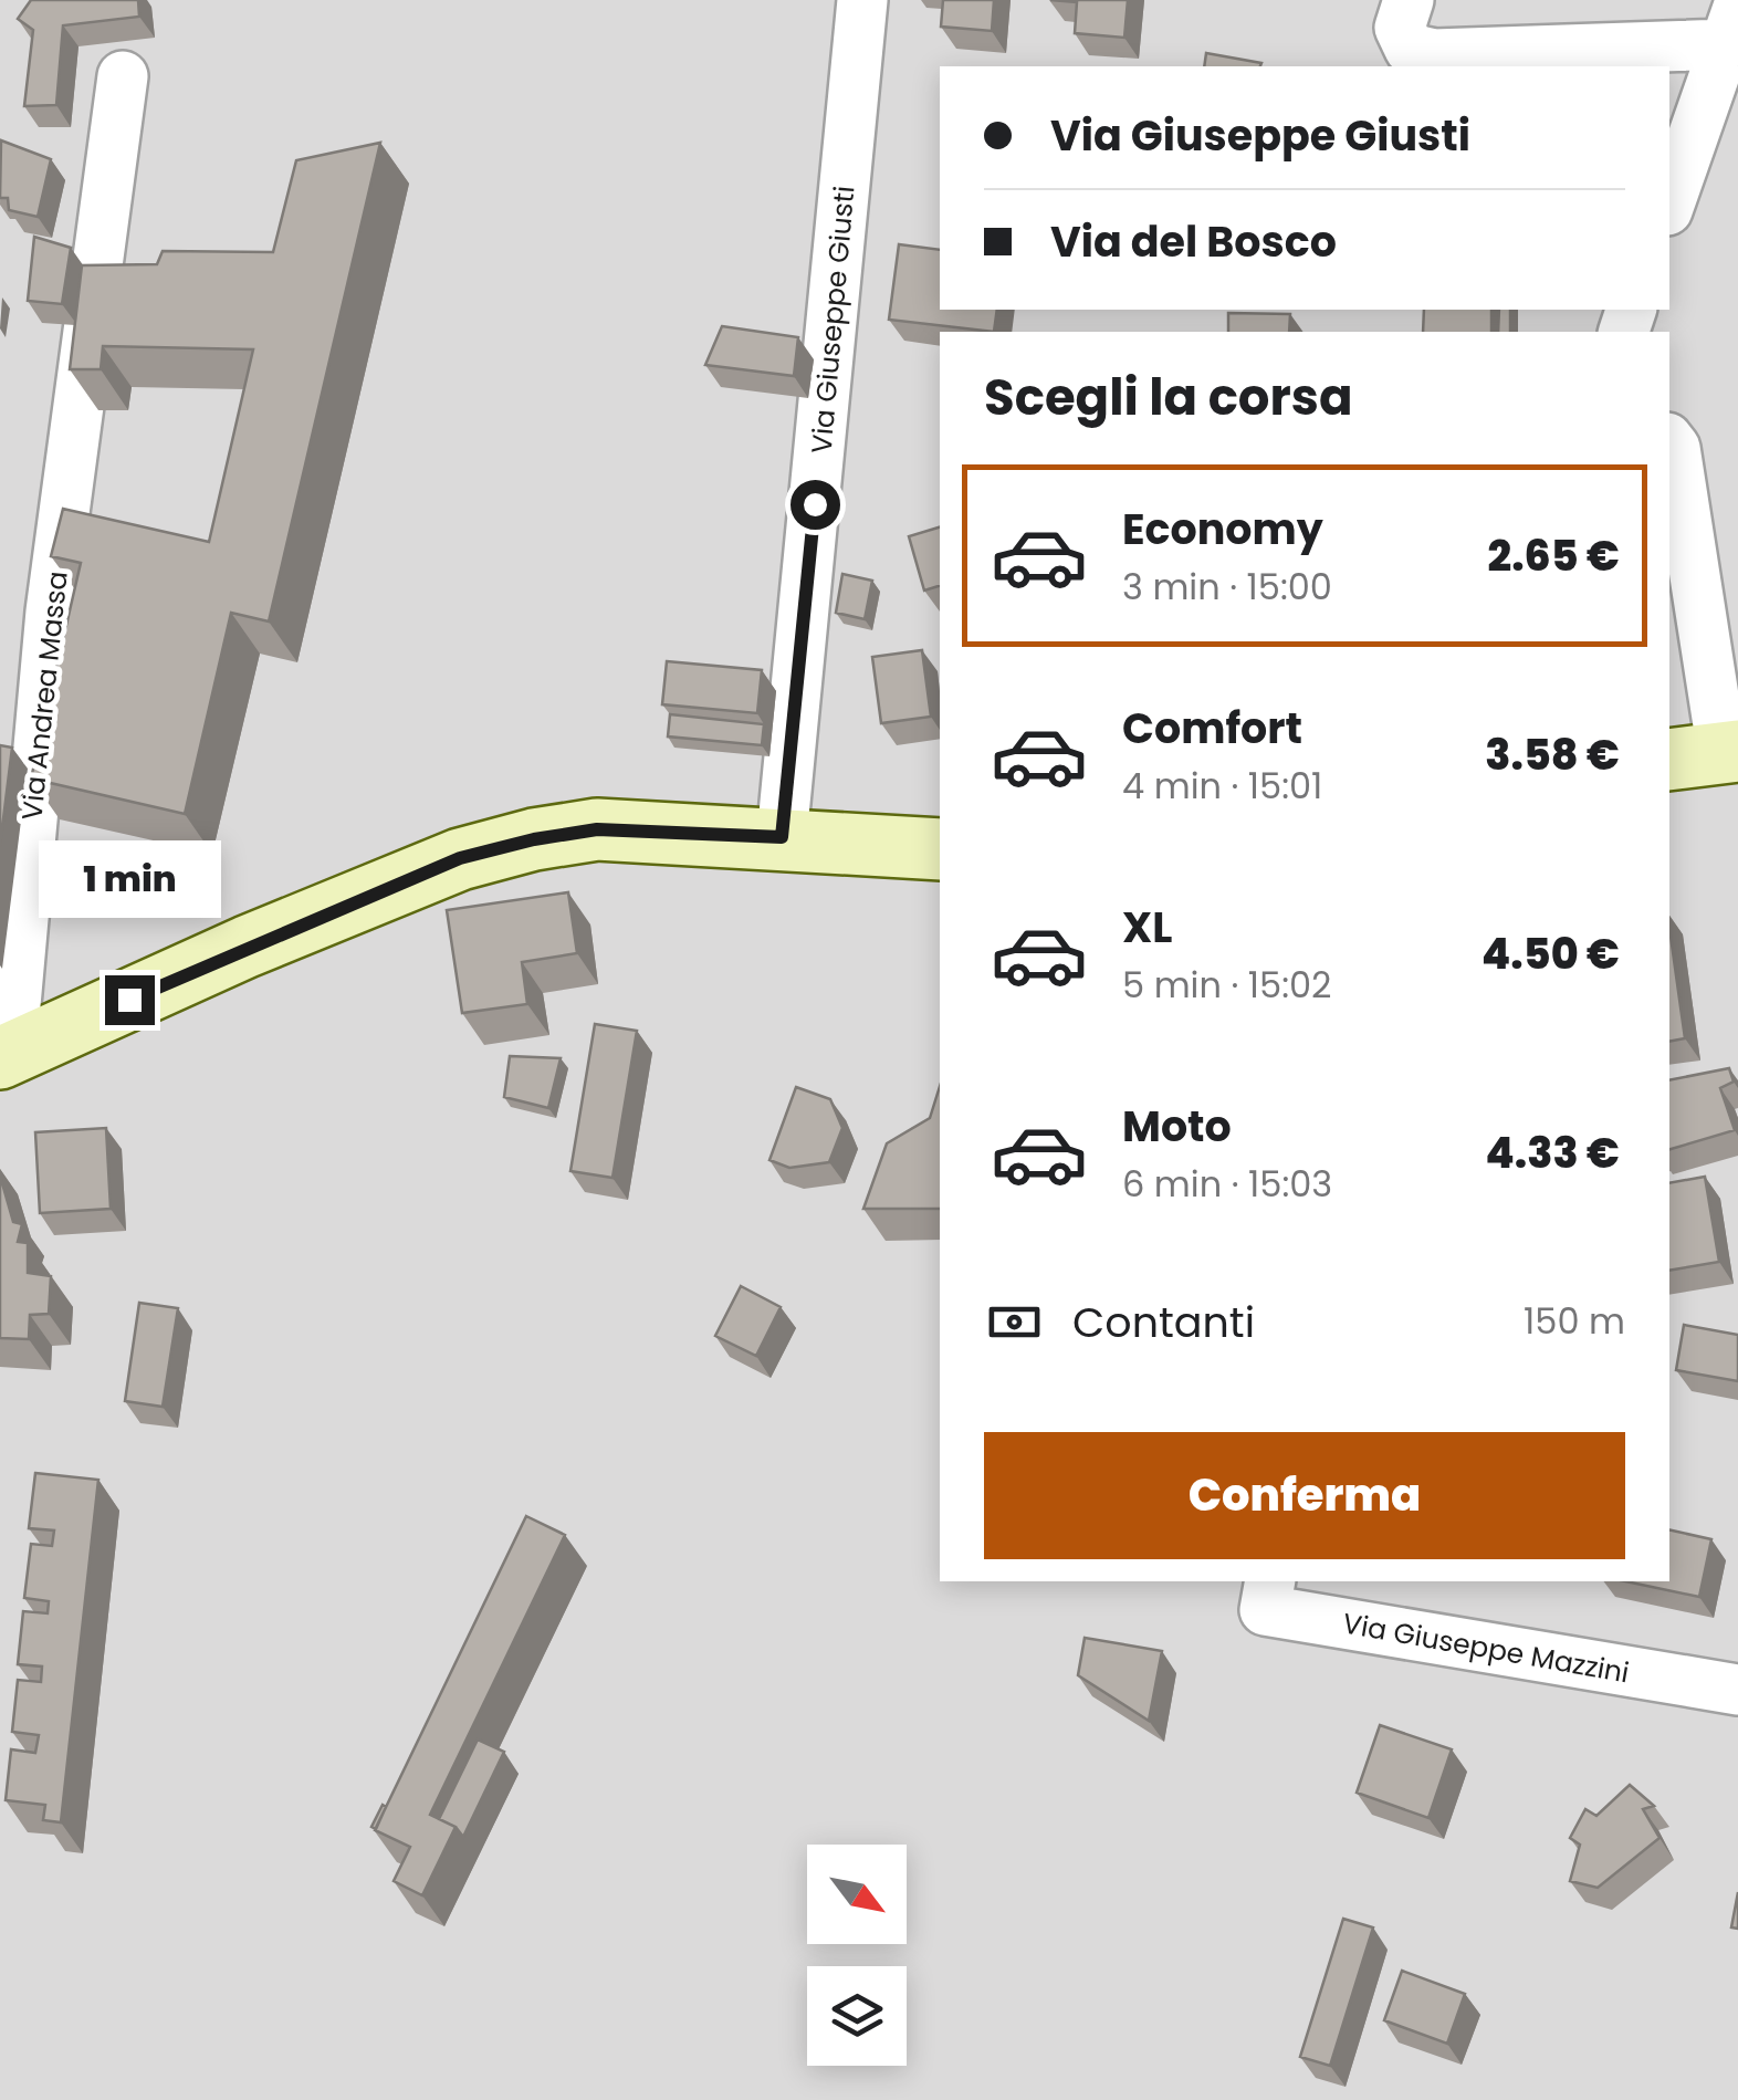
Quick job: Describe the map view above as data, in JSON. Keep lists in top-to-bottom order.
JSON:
{
  "streets": {
    "street": ["Via Giuseppe Giusti", "Via Andrea Massa", "Via Giuseppe Mazzini"]
  },
  "north": "bottom right",
  "page": {
    "banner": ["Via Giuseppe Giusti", "Via del Bosco"],
    "heading": "Scegli la corsa",
    "list": [
      {
        "name": "Economy",
        "note": "3 min · 15:00",
        "value": "2.65 €"
      },
      {
        "name": "Comfort",
        "note": "4 min · 15:01",
        "value": "3.58 €"
      },
      {
        "name": "XL",
        "note": "5 min · 15:02",
        "value": "4.50 €"
      },
      {
        "name": "Moto",
        "note": "6 min · 15:03",
        "value": "4.33 €"
      }
    ],
    "bubble": "1 min",
    "pay": ["Contanti", "150 m"],
    "buttons": "Conferma"
  }
}
